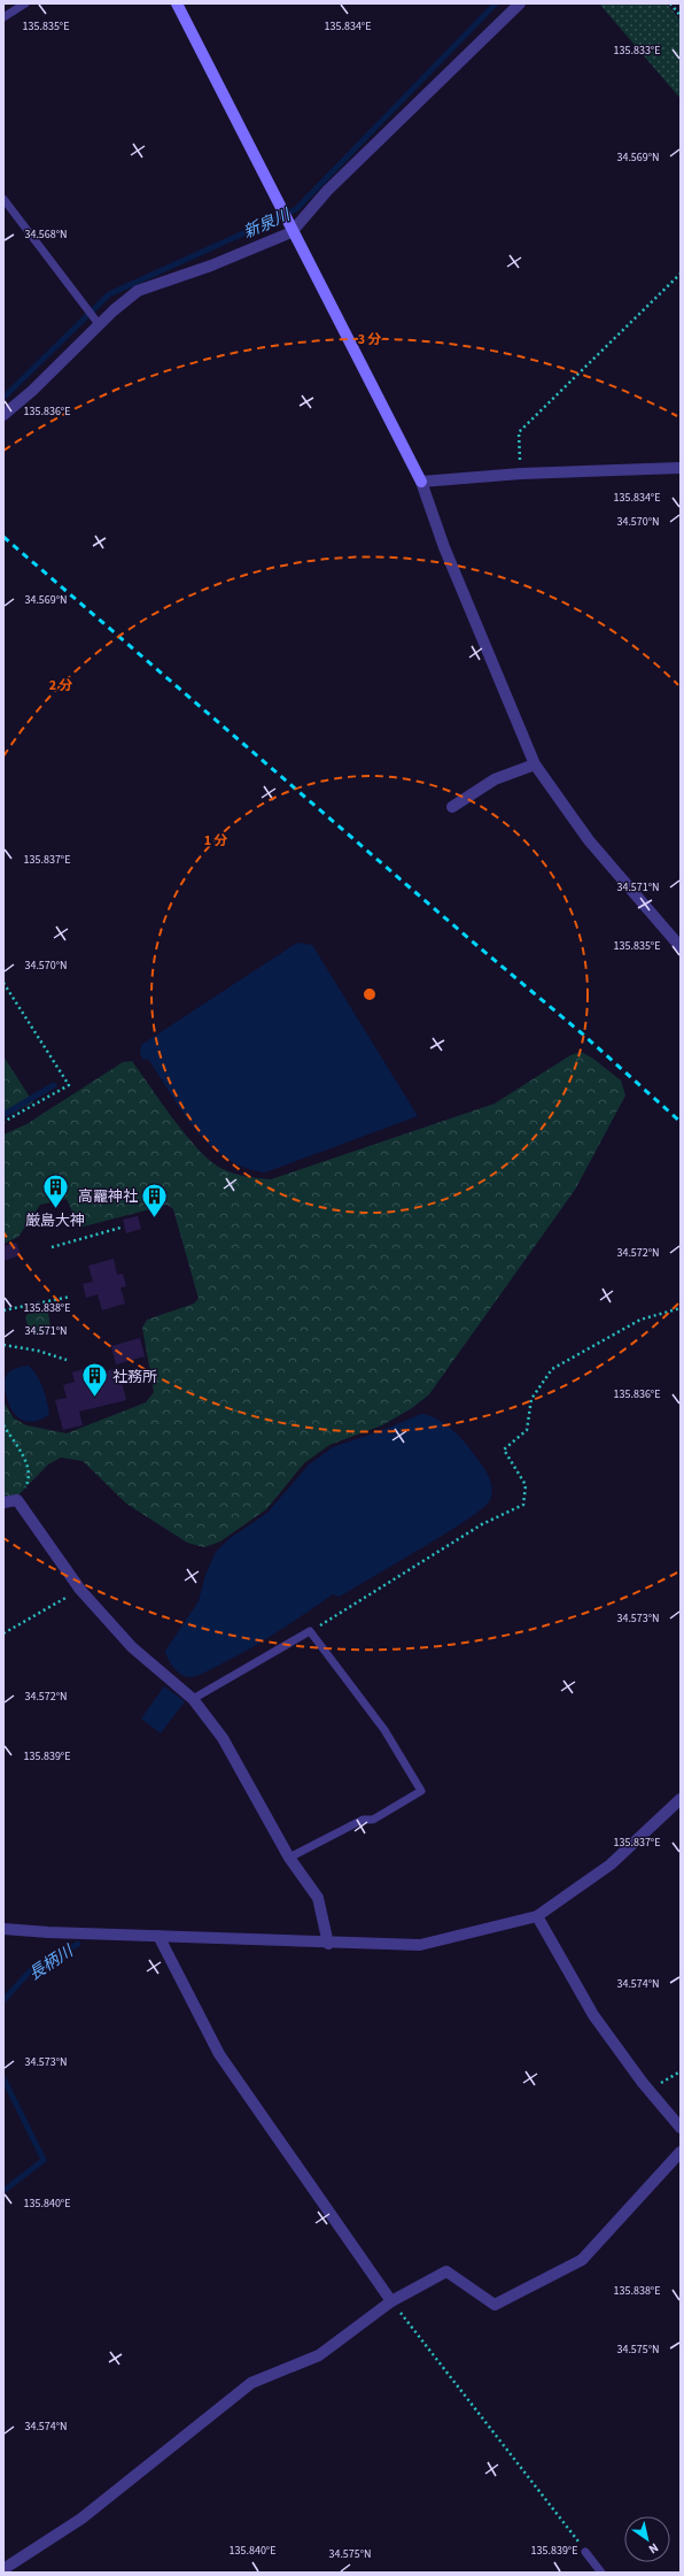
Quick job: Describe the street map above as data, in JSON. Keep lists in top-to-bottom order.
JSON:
{
  "water": ["新泉川", "長柄川"],
  "places": {
    "building": ["厳島大神", "高龗神社", "社務所"]
  },
  "north": "bottom right",
  "coordinates": [
    "135.834°E",
    "135.835°E",
    "135.833°E",
    "34.569°N",
    "34.568°N",
    "135.836°E",
    "34.570°N",
    "135.837°E",
    "34.571°N",
    "34.572°N",
    "135.838°E",
    "34.573°N",
    "135.839°E",
    "34.574°N",
    "135.840°E",
    "34.575°N"
  ],
  "rings": ["3 分", "2 分", "1 分"]
}
